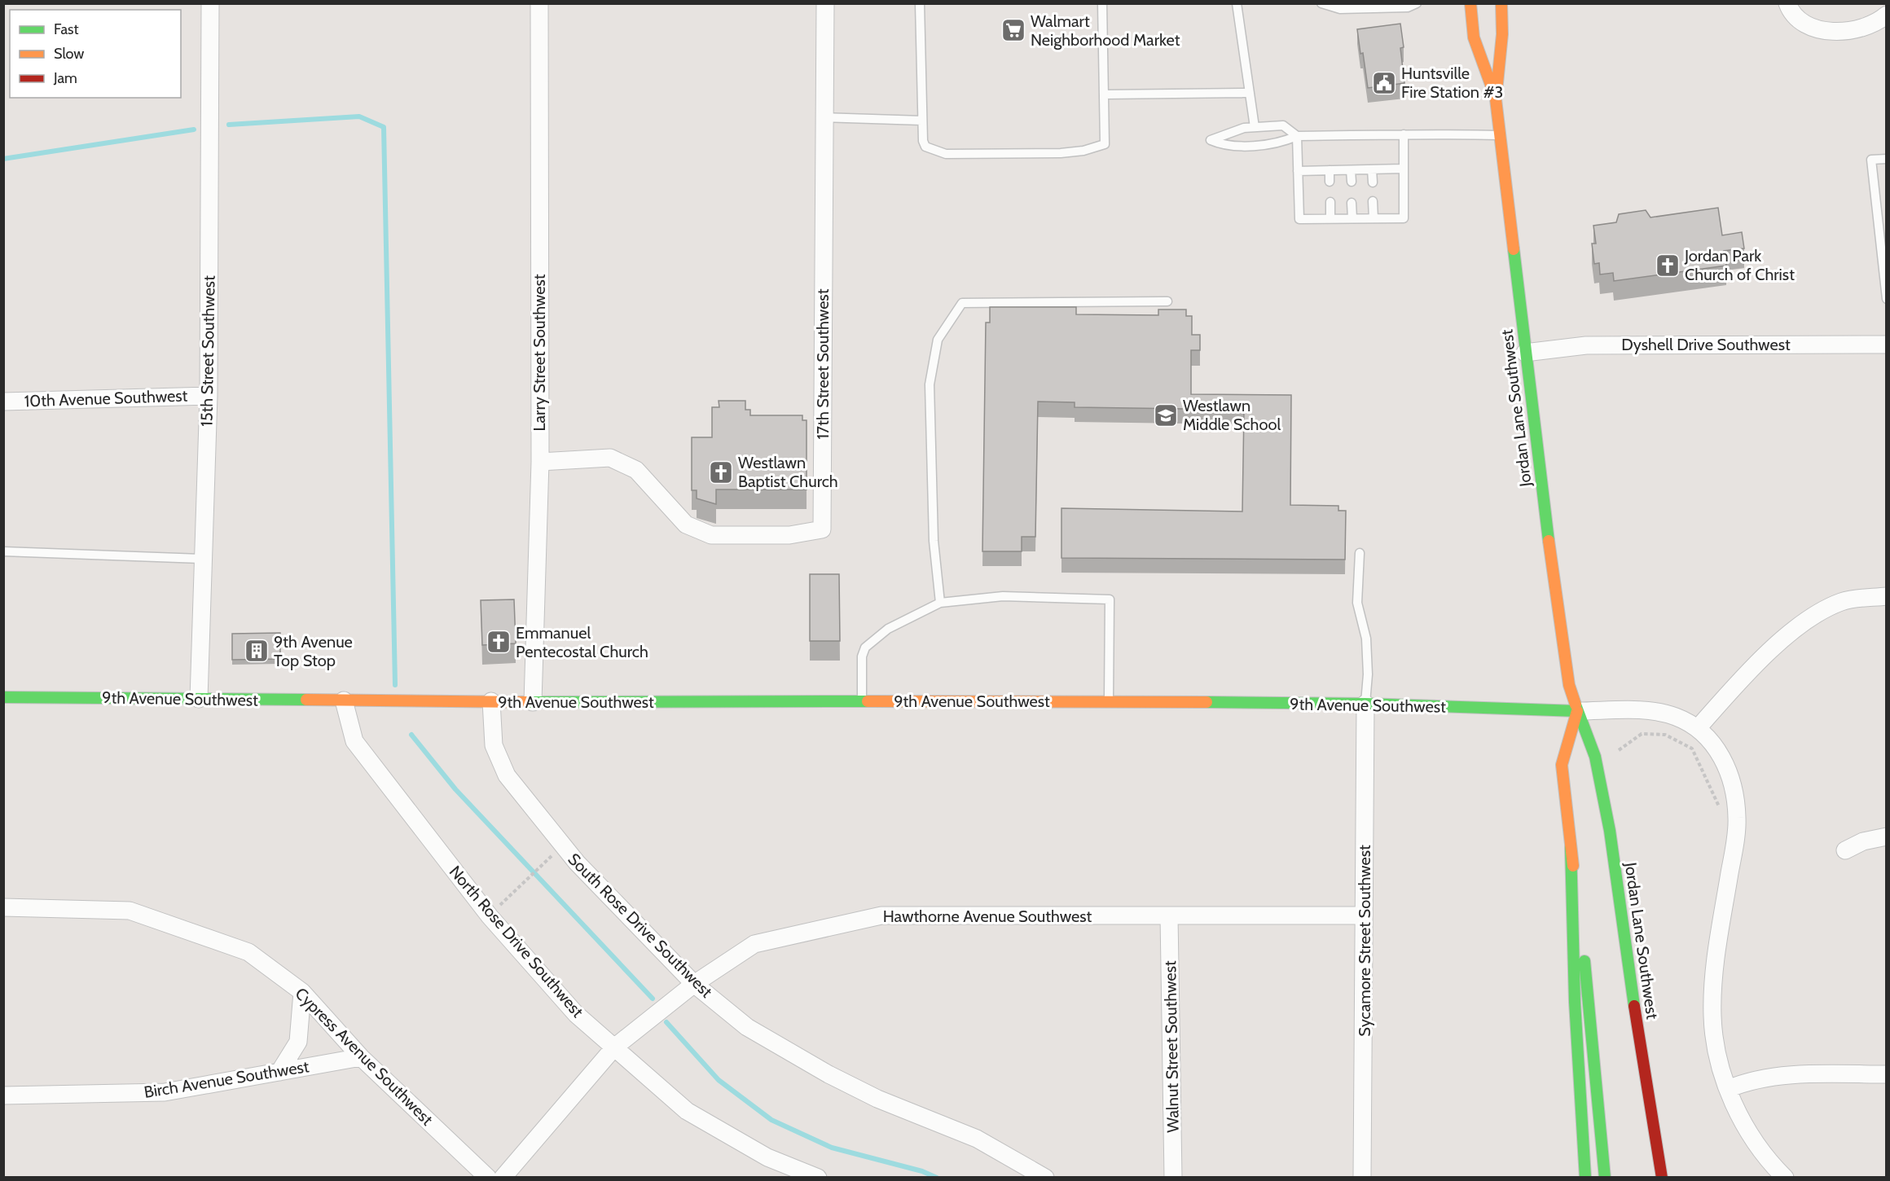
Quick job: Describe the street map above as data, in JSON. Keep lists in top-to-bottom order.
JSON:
{
  "streets": {
    "main road": ["Jordan Lane Southwest", "9th Avenue Southwest"],
    "street": [
      "Dyshell Drive Southwest",
      "15th Street Southwest",
      "Larry Street Southwest",
      "17th Street Southwest",
      "10th Avenue Southwest",
      "Hawthorne Avenue Southwest",
      "South Rose Drive Southwest",
      "Sycamore Street Southwest",
      "North Rose Drive Southwest",
      "Walnut Street Southwest",
      "Cypress Avenue Southwest",
      "Birch Avenue Southwest"
    ]
  },
  "crossings": [
    ["Dyshell Drive Southwest", "Jordan Lane Southwest"],
    ["15th Street Southwest", "10th Avenue Southwest"],
    ["15th Street Southwest", "9th Avenue Southwest"],
    ["Larry Street Southwest", "17th Street Southwest"],
    ["Larry Street Southwest", "9th Avenue Southwest"],
    ["Jordan Lane Southwest", "9th Avenue Southwest"],
    ["9th Avenue Southwest", "South Rose Drive Southwest"],
    ["9th Avenue Southwest", "Sycamore Street Southwest"],
    ["9th Avenue Southwest", "North Rose Drive Southwest"],
    ["Hawthorne Avenue Southwest", "South Rose Drive Southwest"],
    ["Hawthorne Avenue Southwest", "Sycamore Street Southwest"],
    ["Hawthorne Avenue Southwest", "North Rose Drive Southwest"],
    ["Hawthorne Avenue Southwest", "Walnut Street Southwest"],
    ["Cypress Avenue Southwest", "Birch Avenue Southwest"]
  ],
  "places": {
    "supermarket": ["Walmart Neighborhood Market"],
    "public building": ["Huntsville Fire Station #3"],
    "church": ["Jordan Park Church of Christ", "Westlawn Baptist Church", "Emmanuel Pentecostal Church"],
    "school or university": ["Westlawn Middle School"],
    "building": ["9th Avenue Top Stop"]
  },
  "legend": ["Fast", "Slow", "Jam"]
}
